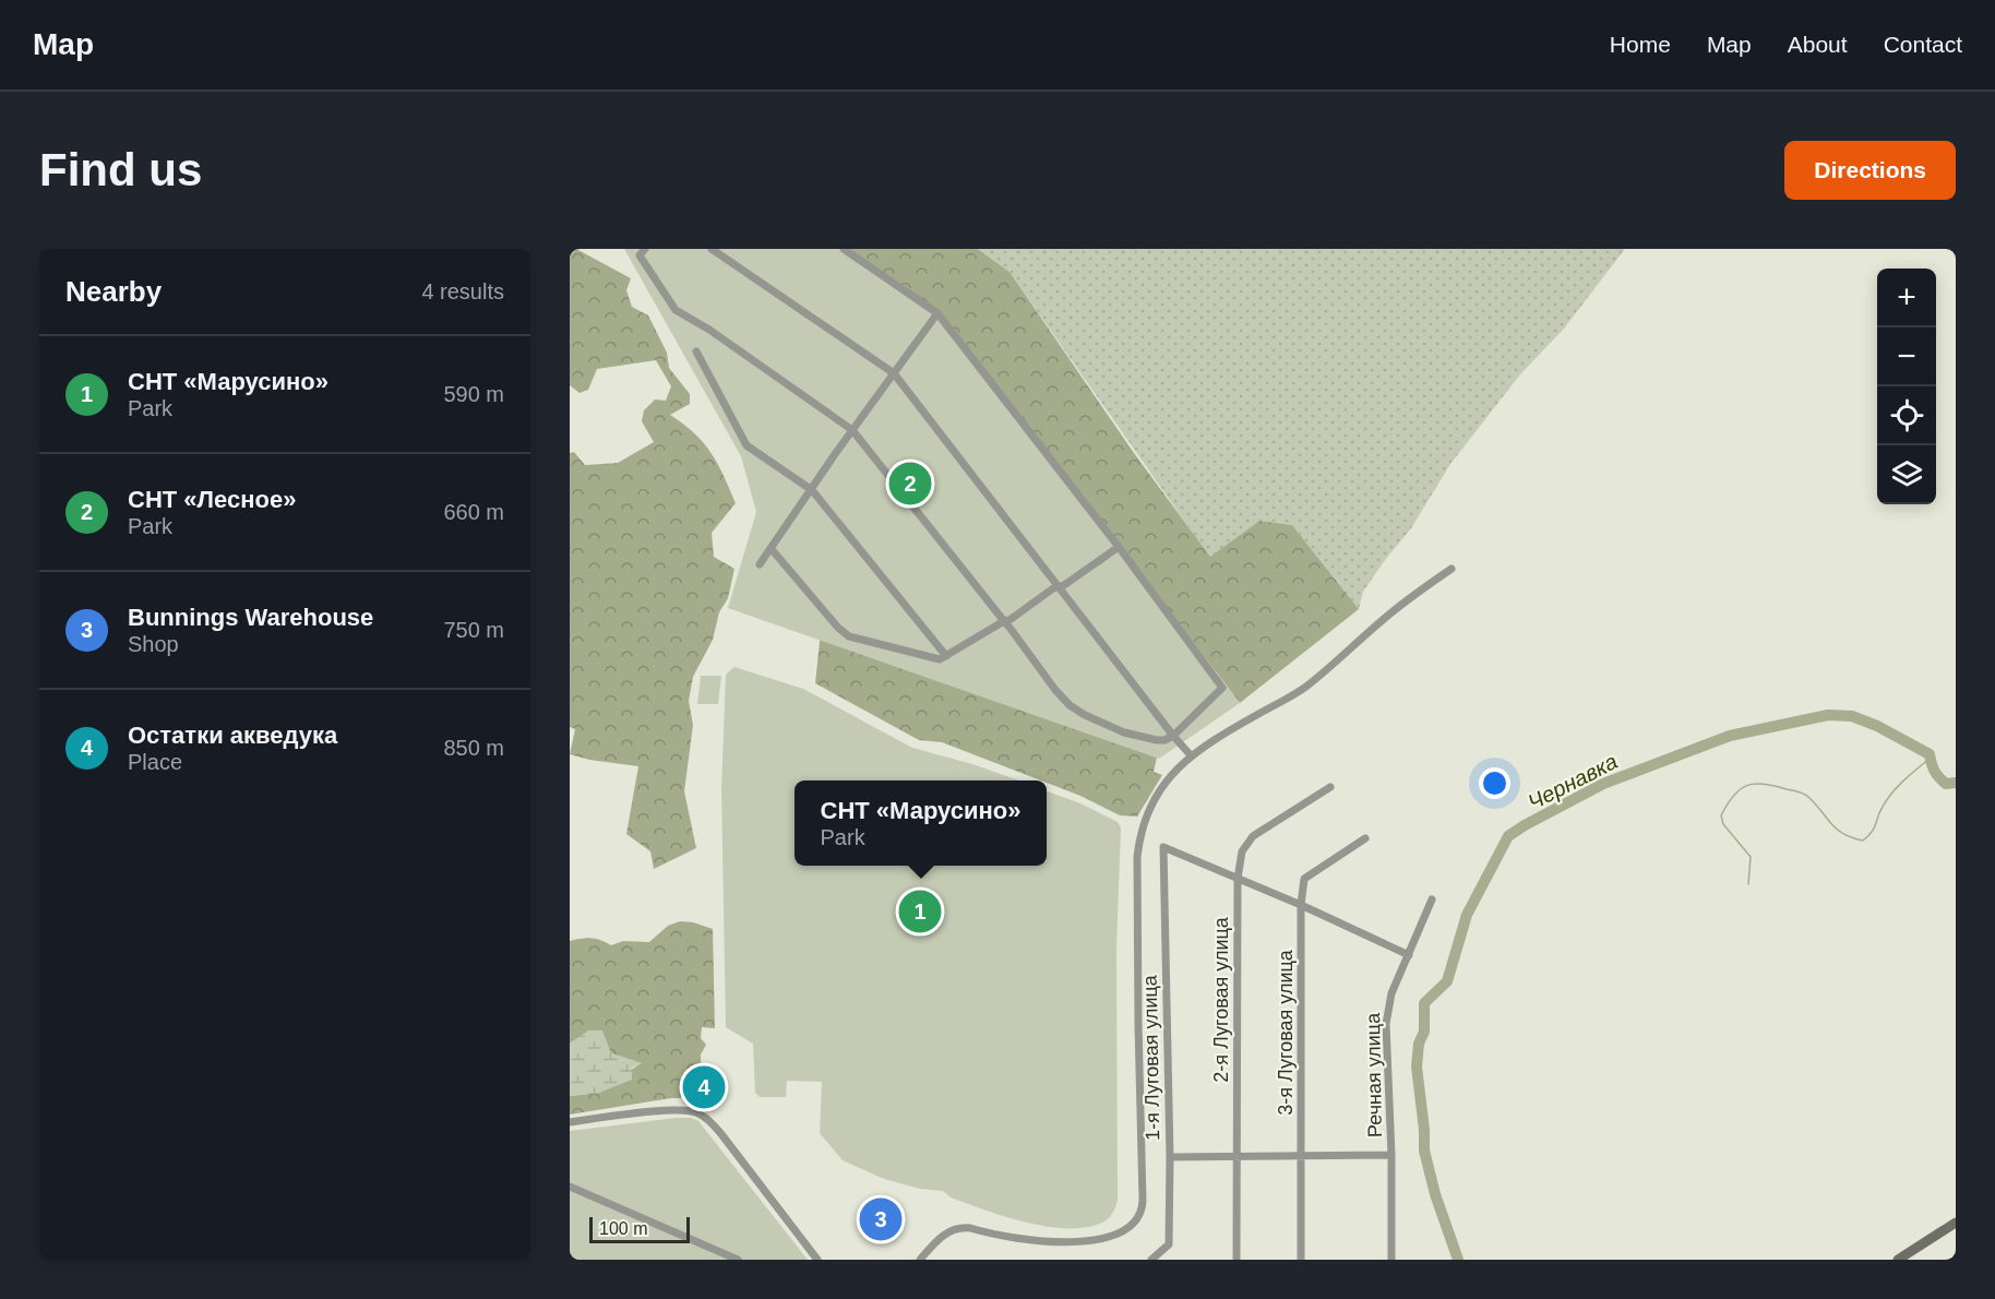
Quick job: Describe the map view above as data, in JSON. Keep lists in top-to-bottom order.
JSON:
{
  "streets": {
    "street": [
      "2-я Луговая улица",
      "3-я Луговая улица",
      "1-я Луговая улица",
      "Речная улица"
    ]
  },
  "crossings": [
    ["2-я Луговая улица", "1-я Луговая улица"]
  ],
  "water": ["Чернавка"],
  "scale_bar": "100 m",
  "page": {
    "header": "Map",
    "nav": [
      "Home",
      "Map",
      "About",
      "Contact"
    ],
    "buttons": "Directions",
    "title": "Find us",
    "heading": ["Nearby", "4 results"],
    "map_buttons": ["+", "−"],
    "list": [
      {
        "mark": "1",
        "name": "СНТ «Марусино»",
        "note": "Park",
        "value": "590 m"
      },
      {
        "mark": "2",
        "name": "СНТ «Лесное»",
        "note": "Park",
        "value": "660 m"
      },
      {
        "mark": "3",
        "name": "Bunnings Warehouse",
        "note": "Shop",
        "value": "750 m"
      },
      {
        "mark": "4",
        "name": "Остатки акведука",
        "note": "Place",
        "value": "850 m"
      }
    ],
    "pins": [
      "2",
      "1",
      "4",
      "3"
    ],
    "popup": ["СНТ «Марусино»", "Park"],
    "scale": "100 m"
  }
}
